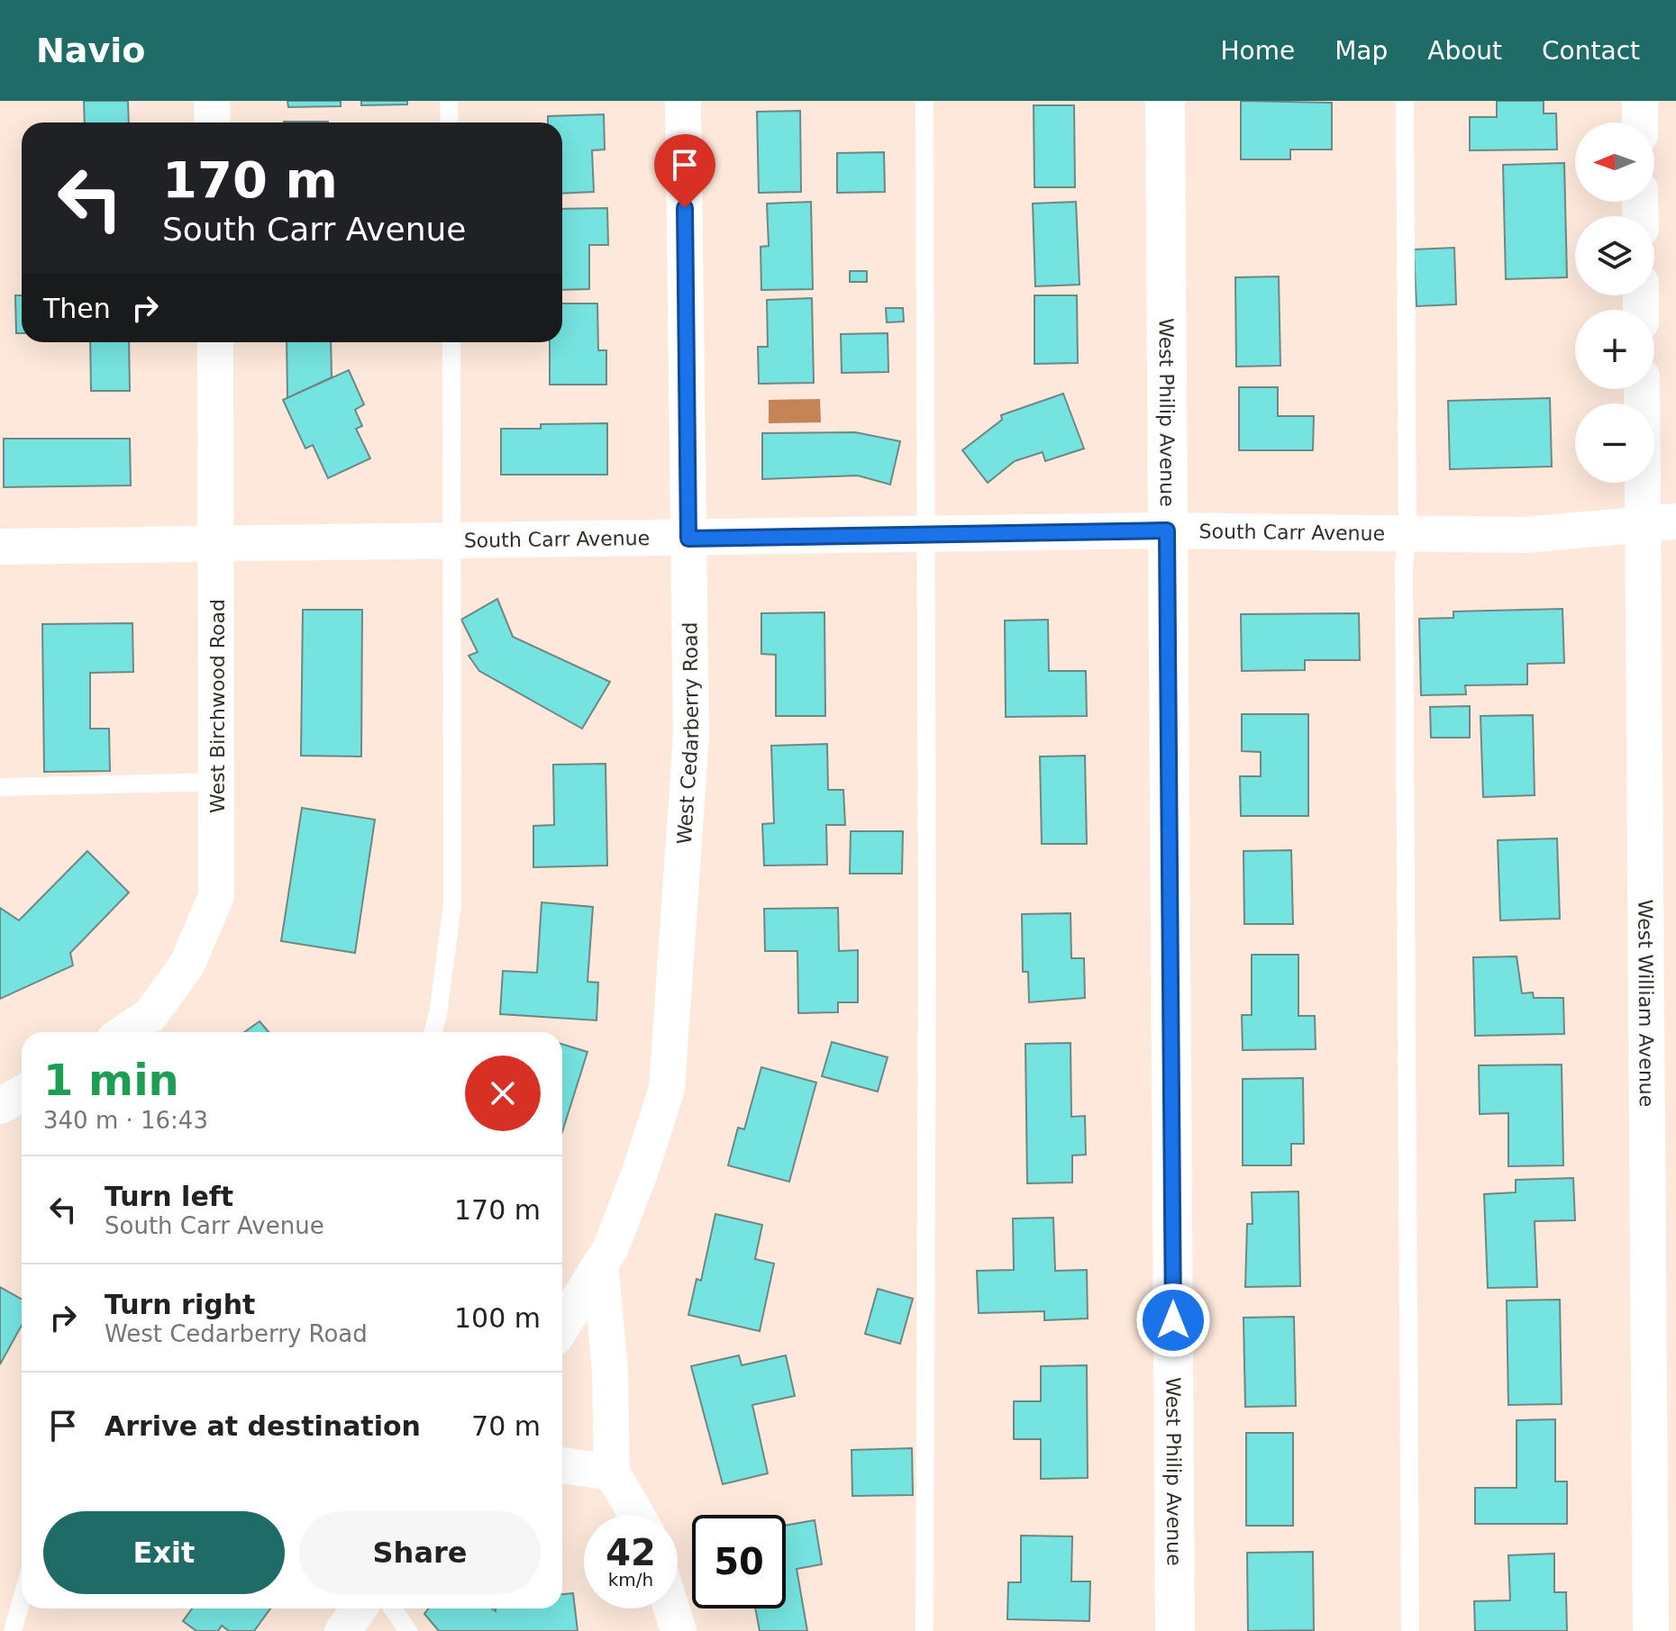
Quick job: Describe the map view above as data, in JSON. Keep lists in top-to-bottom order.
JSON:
{
  "streets": {
    "main road": ["West Philip Avenue"],
    "street": [
      "South Carr Avenue",
      "West Birchwood Road",
      "West Cedarberry Road",
      "West William Avenue"
    ]
  },
  "crossings": [
    ["West Philip Avenue", "South Carr Avenue"],
    ["South Carr Avenue", "West Birchwood Road"],
    ["South Carr Avenue", "West Cedarberry Road"],
    ["South Carr Avenue", "West William Avenue"]
  ],
  "north": "left",
  "page": {
    "header": "Navio",
    "nav": [
      "Home",
      "Map",
      "About",
      "Contact"
    ],
    "map_buttons": ["+", "−"],
    "turn": ["170 m", "South Carr Avenue"],
    "then": "Then",
    "heading": ["1 min", "340 m · 16:43"],
    "list": [
      {
        "name": "Turn left",
        "note": "South Carr Avenue",
        "value": "170 m"
      },
      {
        "name": "Turn right",
        "note": "West Cedarberry Road",
        "value": "100 m"
      },
      {
        "name": "Arrive at destination",
        "value": "70 m"
      }
    ],
    "buttons": ["Exit", "Share"],
    "speed": "42 km/h",
    "limit": "50"
  }
}
